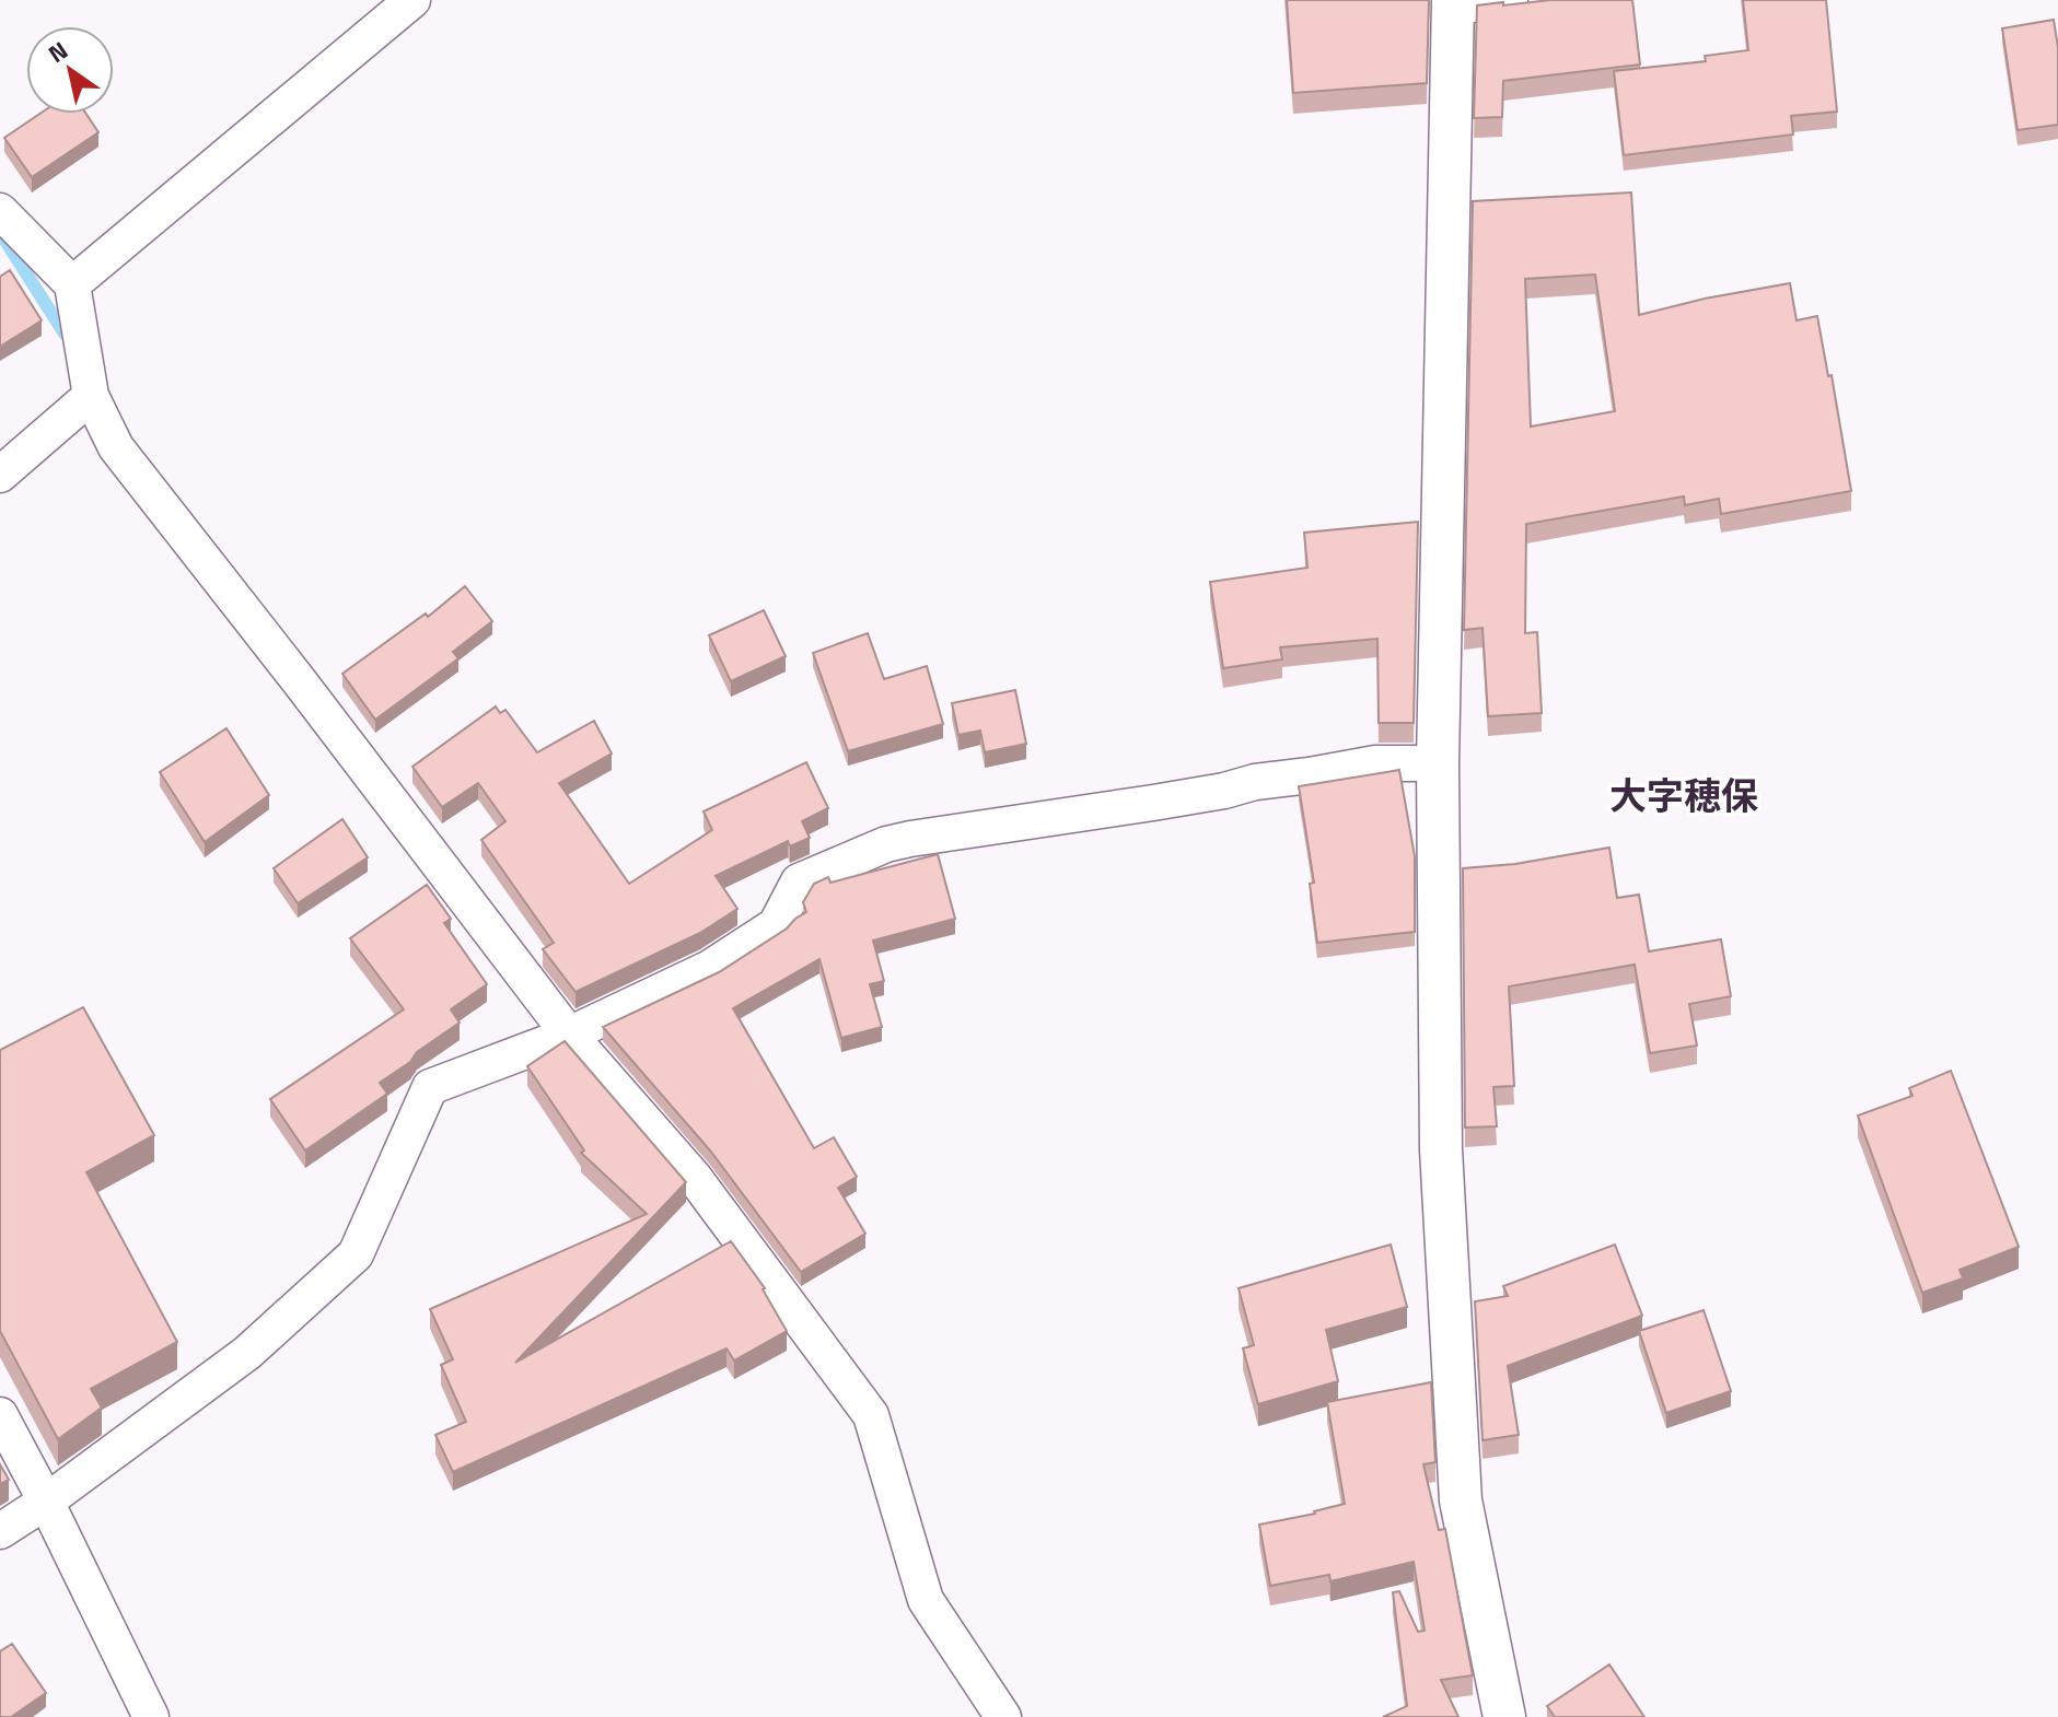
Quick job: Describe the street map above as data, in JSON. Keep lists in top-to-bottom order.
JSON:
{
  "districts": ["大字穂保"],
  "north": "top left"
}
